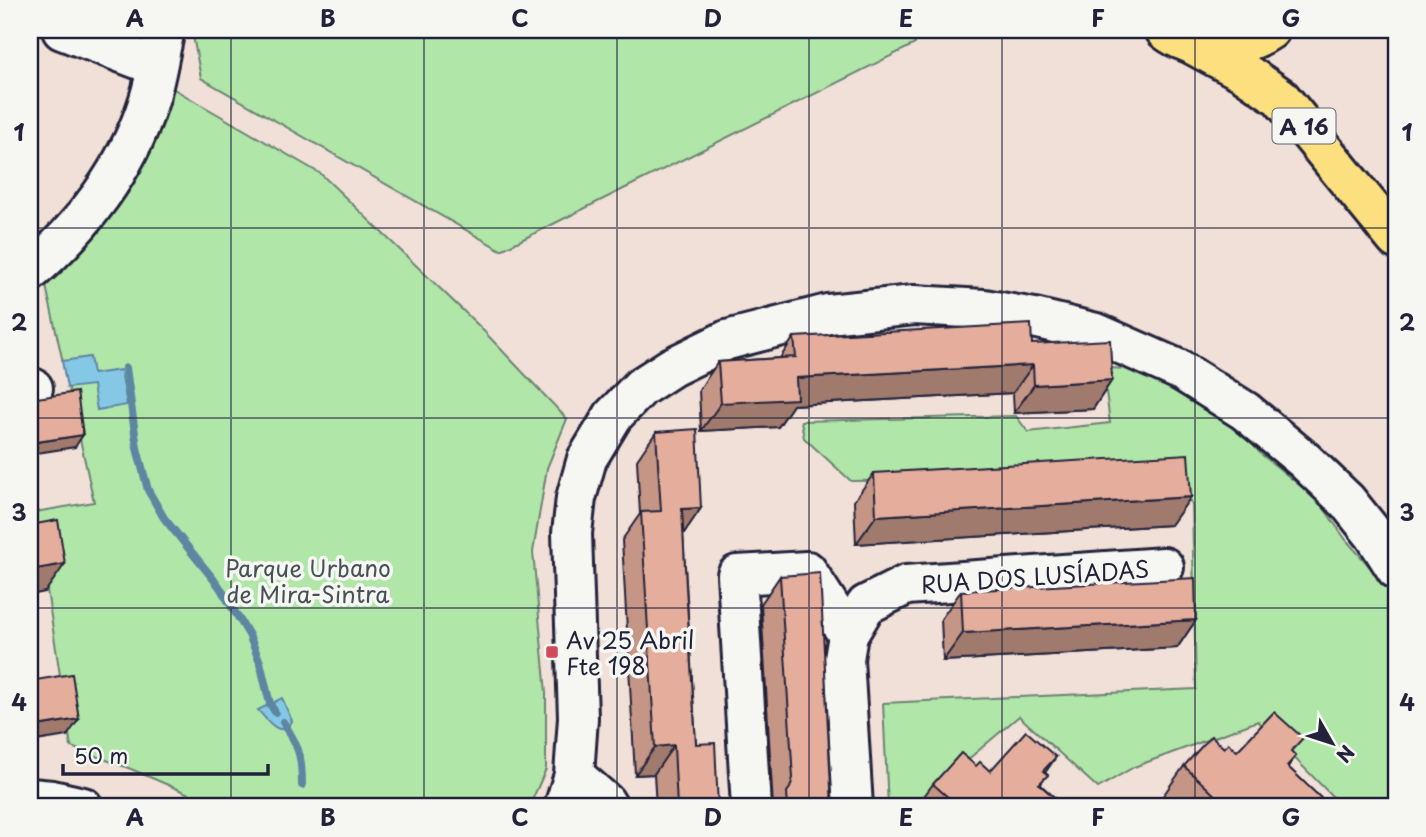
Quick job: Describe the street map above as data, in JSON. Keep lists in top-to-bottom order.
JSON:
{
  "streets": {
    "main road": ["A 16"],
    "street": ["RUA DOS LUSÍADAS"]
  },
  "parks": ["Parque Urbano de Mira-Sintra"],
  "places": {
    "transit": ["Av 25 Abril Fte 198"]
  },
  "scale_bar": "50 m",
  "north": "bottom right",
  "grid": {
    "columns": [
      "A",
      "B",
      "C",
      "D",
      "E",
      "F",
      "G"
    ],
    "rows": [
      "1",
      "2",
      "3",
      "4"
    ]
  }
}
